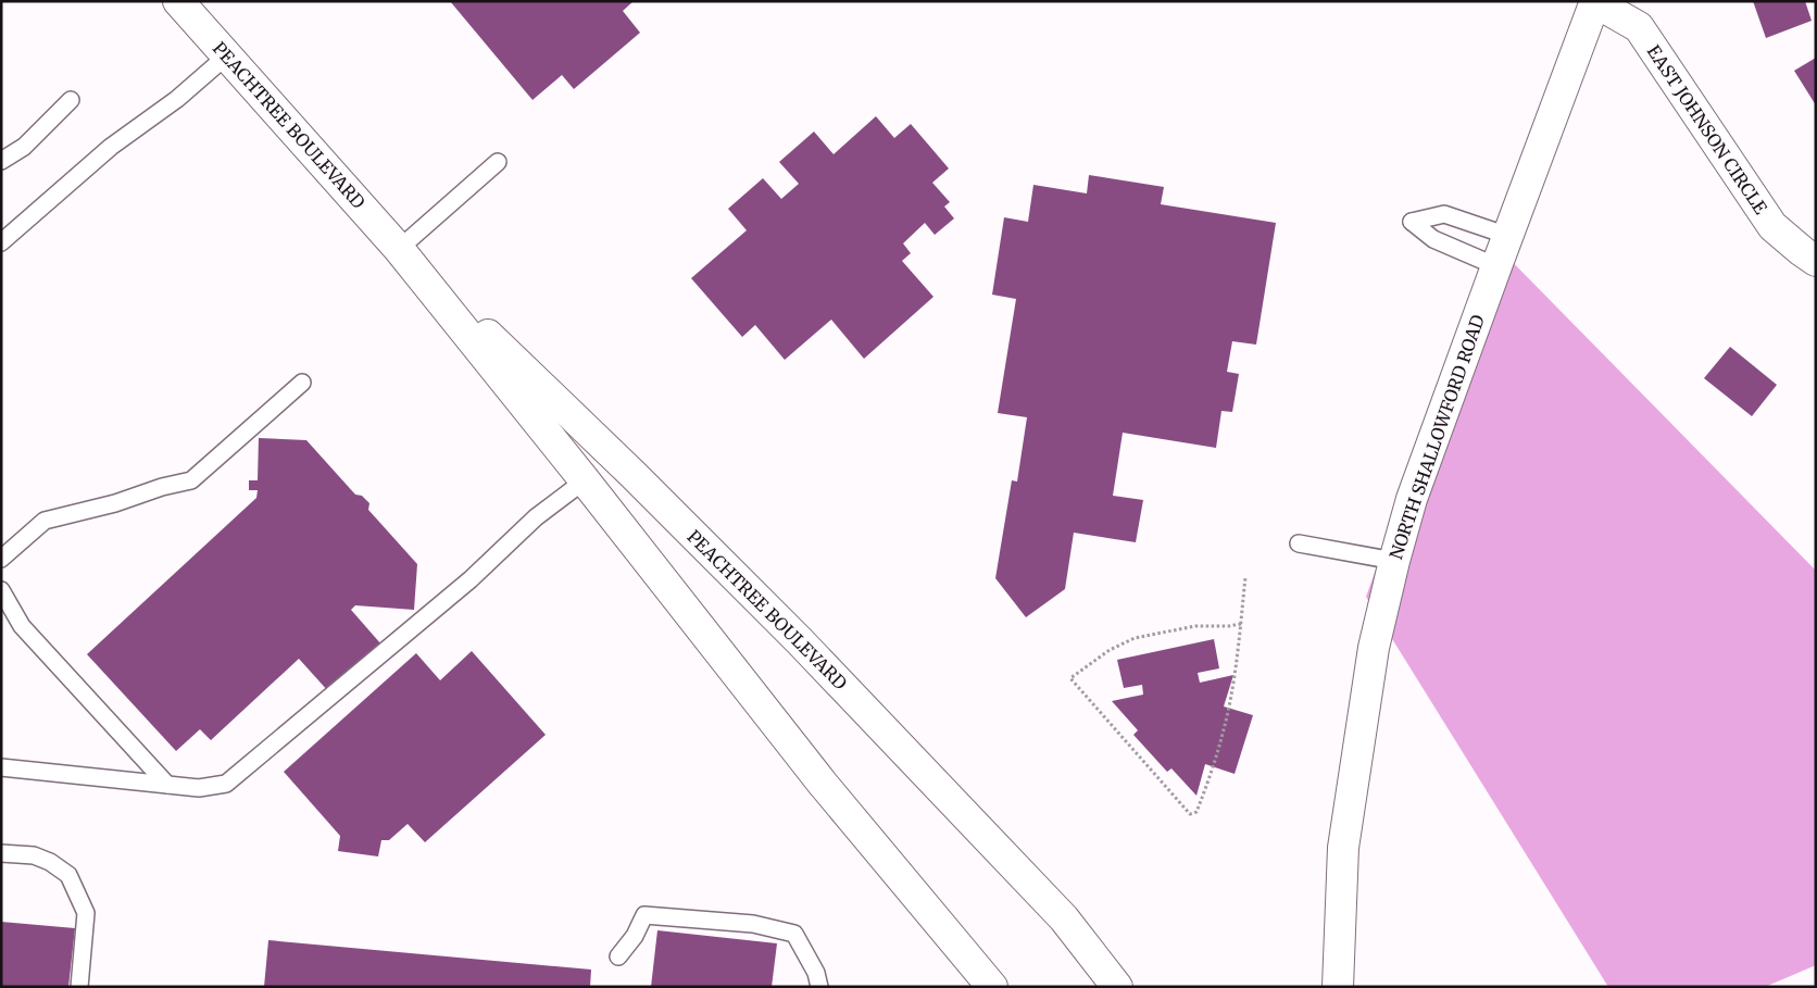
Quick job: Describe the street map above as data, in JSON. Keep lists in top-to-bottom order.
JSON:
{
  "streets": {
    "main road": ["PEACHTREE BOULEVARD", "EAST JOHNSON CIRCLE", "NORTH SHALLOWFORD ROAD"]
  },
  "crossings": [
    ["EAST JOHNSON CIRCLE", "NORTH SHALLOWFORD ROAD"]
  ]
}
